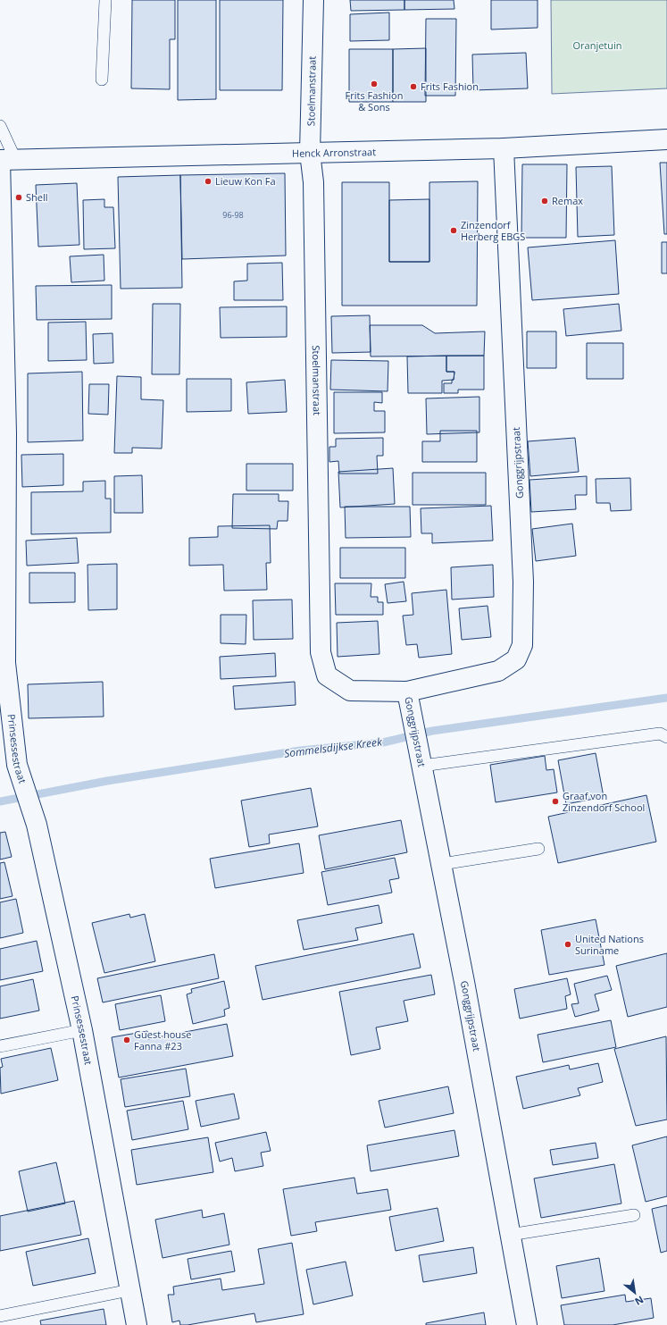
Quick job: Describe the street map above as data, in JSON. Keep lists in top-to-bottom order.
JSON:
{
  "streets": {
    "street": [
      "Stoelmanstraat",
      "Henck Arronstraat",
      "Gonggrijpstraat",
      "Prinsessestraat"
    ]
  },
  "crossings": [
    ["Stoelmanstraat", "Henck Arronstraat"],
    ["Stoelmanstraat", "Gonggrijpstraat"],
    ["Henck Arronstraat", "Gonggrijpstraat"],
    ["Henck Arronstraat", "Prinsessestraat"]
  ],
  "water": ["Sommelsdijkse Kreek"],
  "parks": ["Oranjetuin"],
  "places": [
    "Frits Fashion & Sons",
    "Frits Fashion",
    "Lieuw Kon Fa",
    "Shell",
    "Remax",
    "Zinzendorf Herberg EBGS",
    "Graaf von Zinzendorf School",
    "United Nations Suriname",
    "Guest house Fanna #23"
  ],
  "house_numbers": ["96-98"],
  "north": "bottom right"
}
